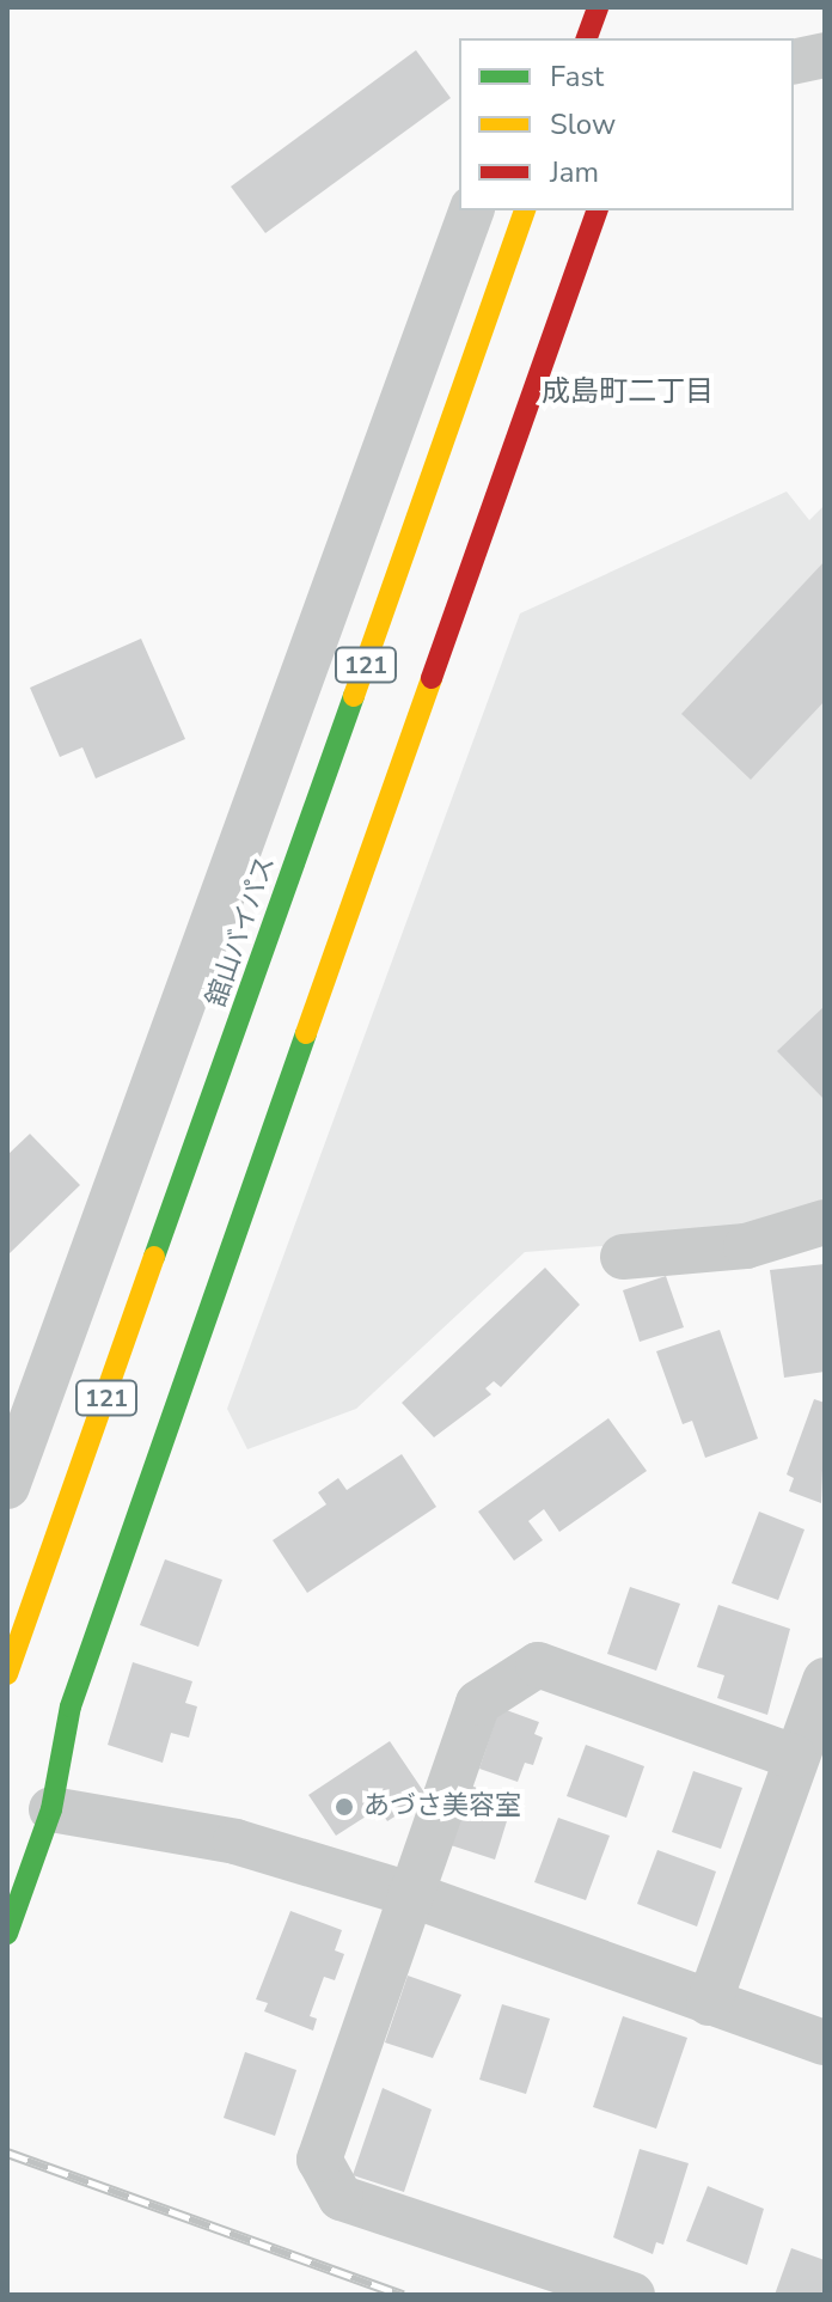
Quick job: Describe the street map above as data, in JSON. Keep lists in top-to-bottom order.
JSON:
{
  "streets": {
    "main road": ["121", "舘山バイパス"]
  },
  "districts": ["成島町二丁目"],
  "places": ["あづさ美容室"],
  "legend": ["Fast", "Slow", "Jam"]
}
